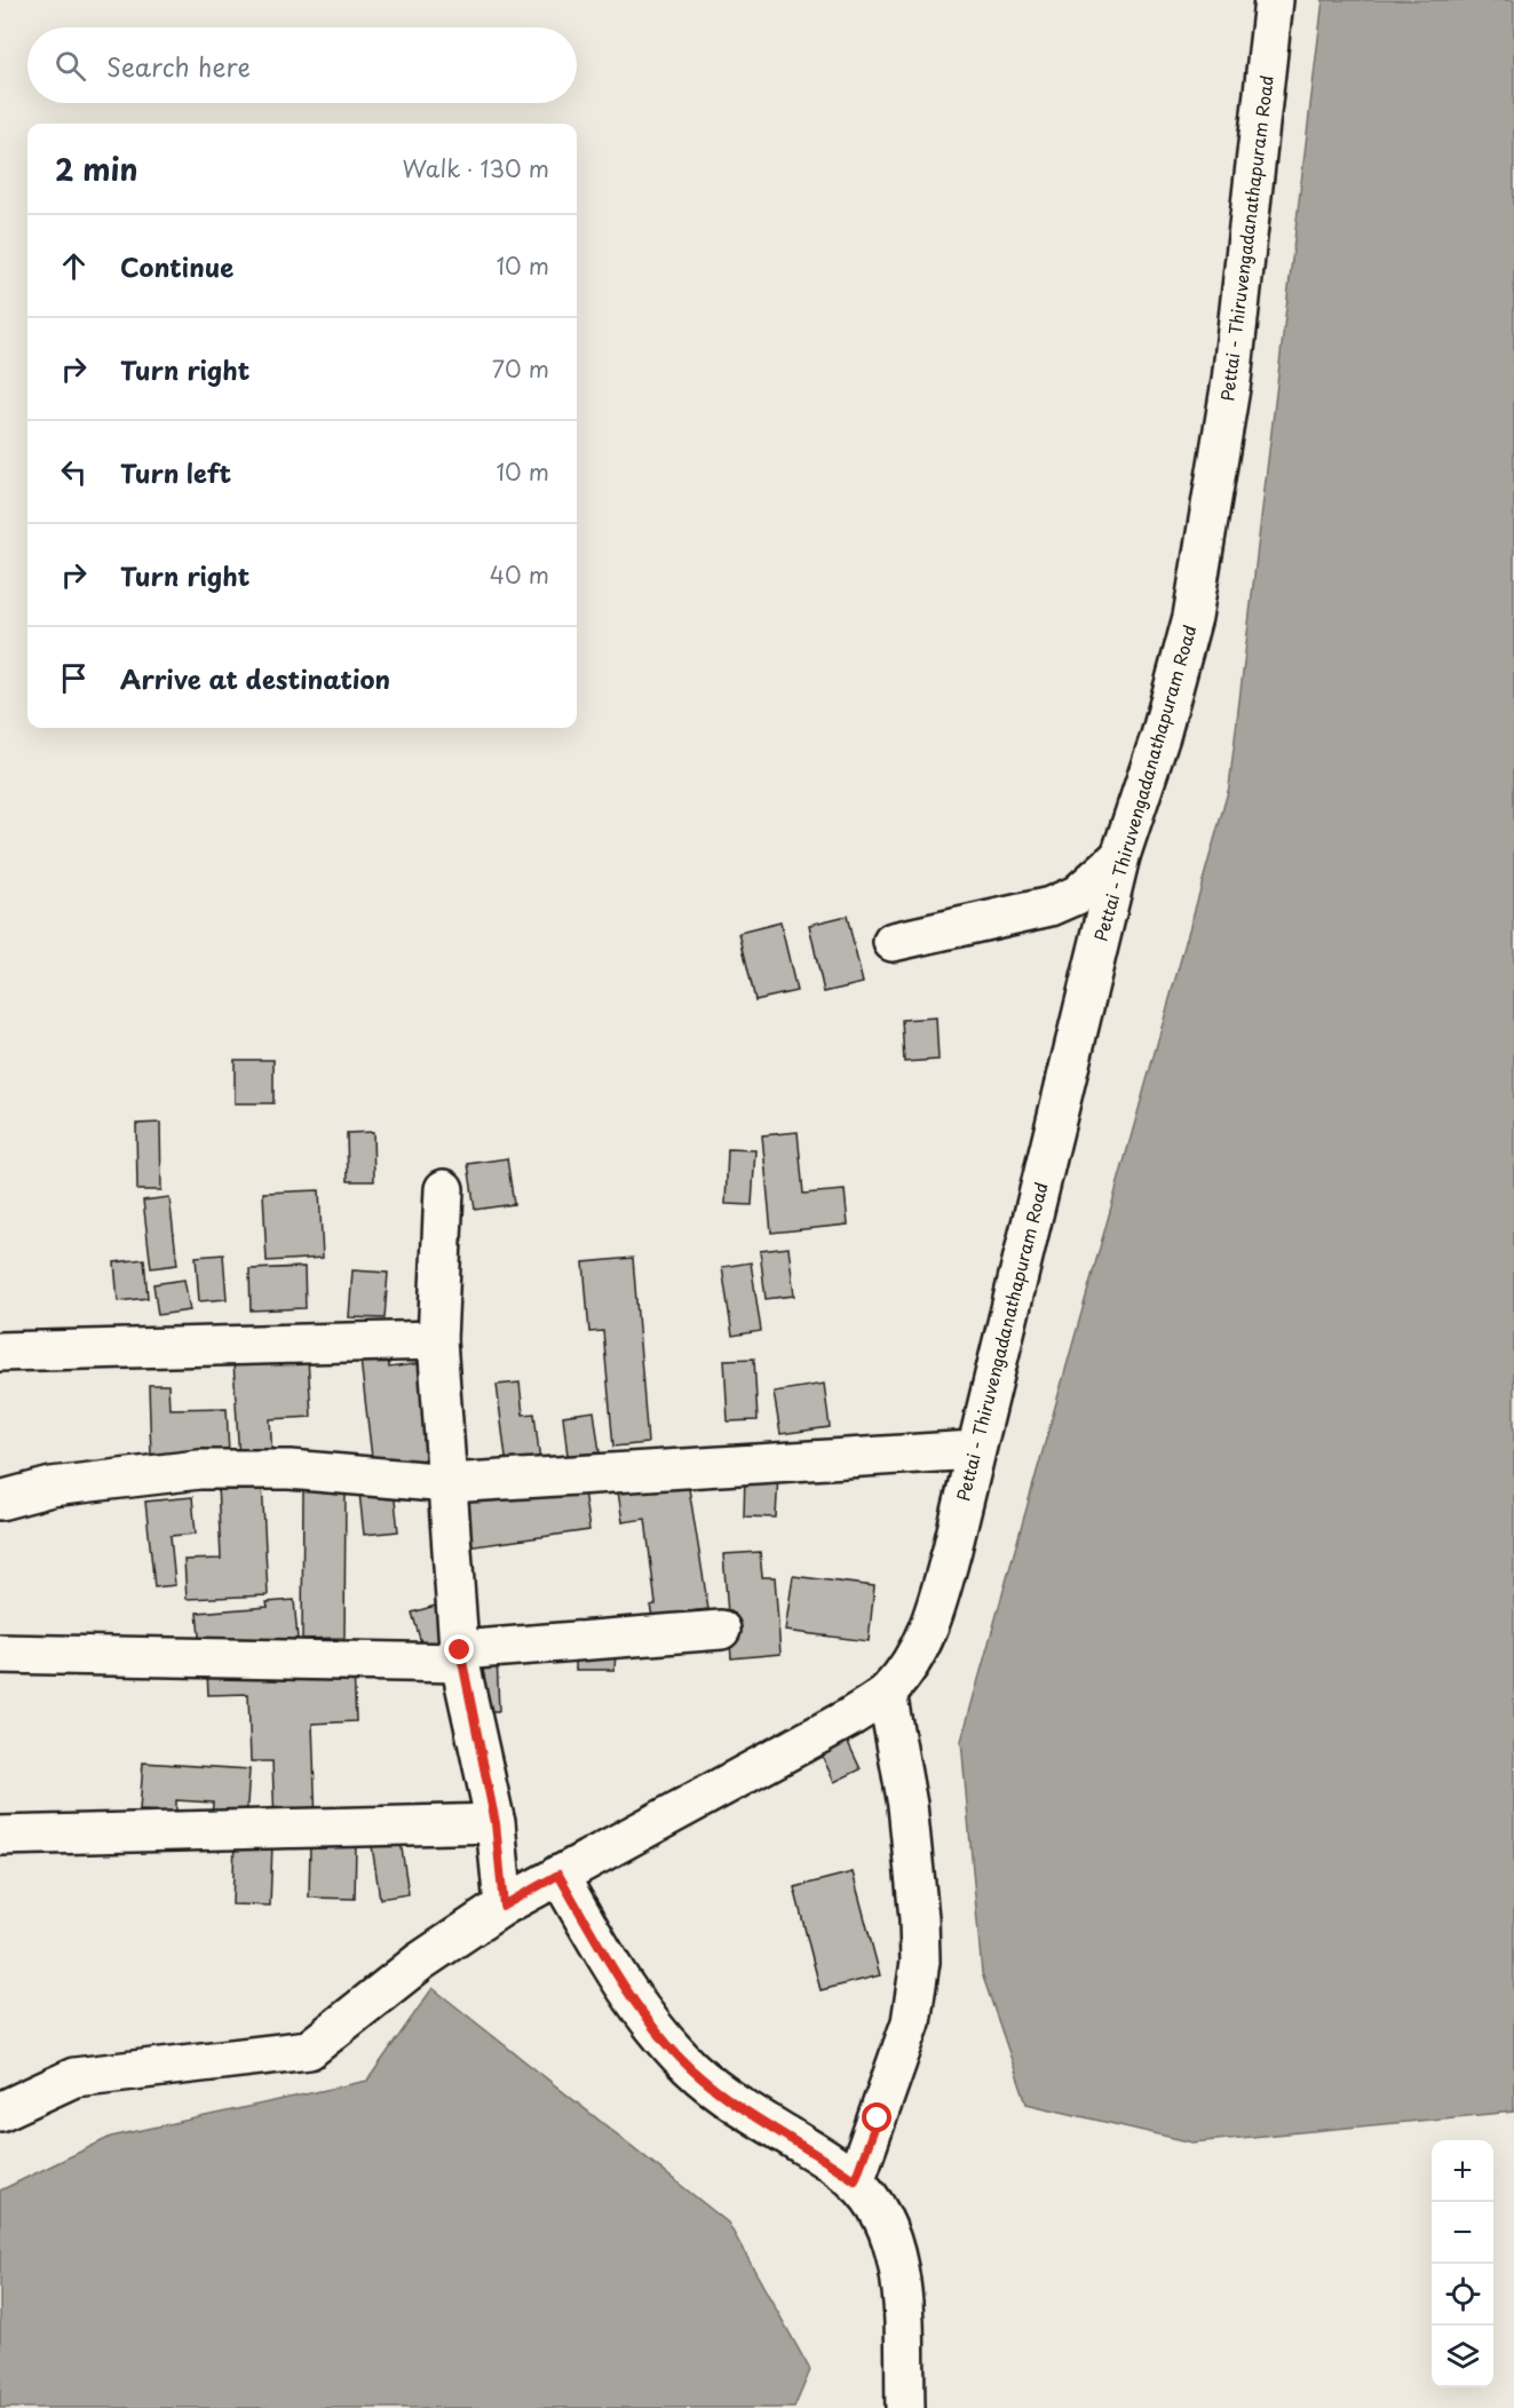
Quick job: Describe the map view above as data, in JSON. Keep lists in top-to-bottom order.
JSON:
{
  "streets": {
    "street": ["Pettai - Thiruvengadanathapuram Road"]
  },
  "page": {
    "search": "Search here",
    "heading": ["2 min", "Walk · 130 m"],
    "list": [
      ["Continue", "10 m"],
      ["Turn right", "70 m"],
      ["Turn left", "10 m"],
      ["Turn right", "40 m"],
      "Arrive at destination"
    ],
    "map_buttons": ["+", "−"]
  }
}
